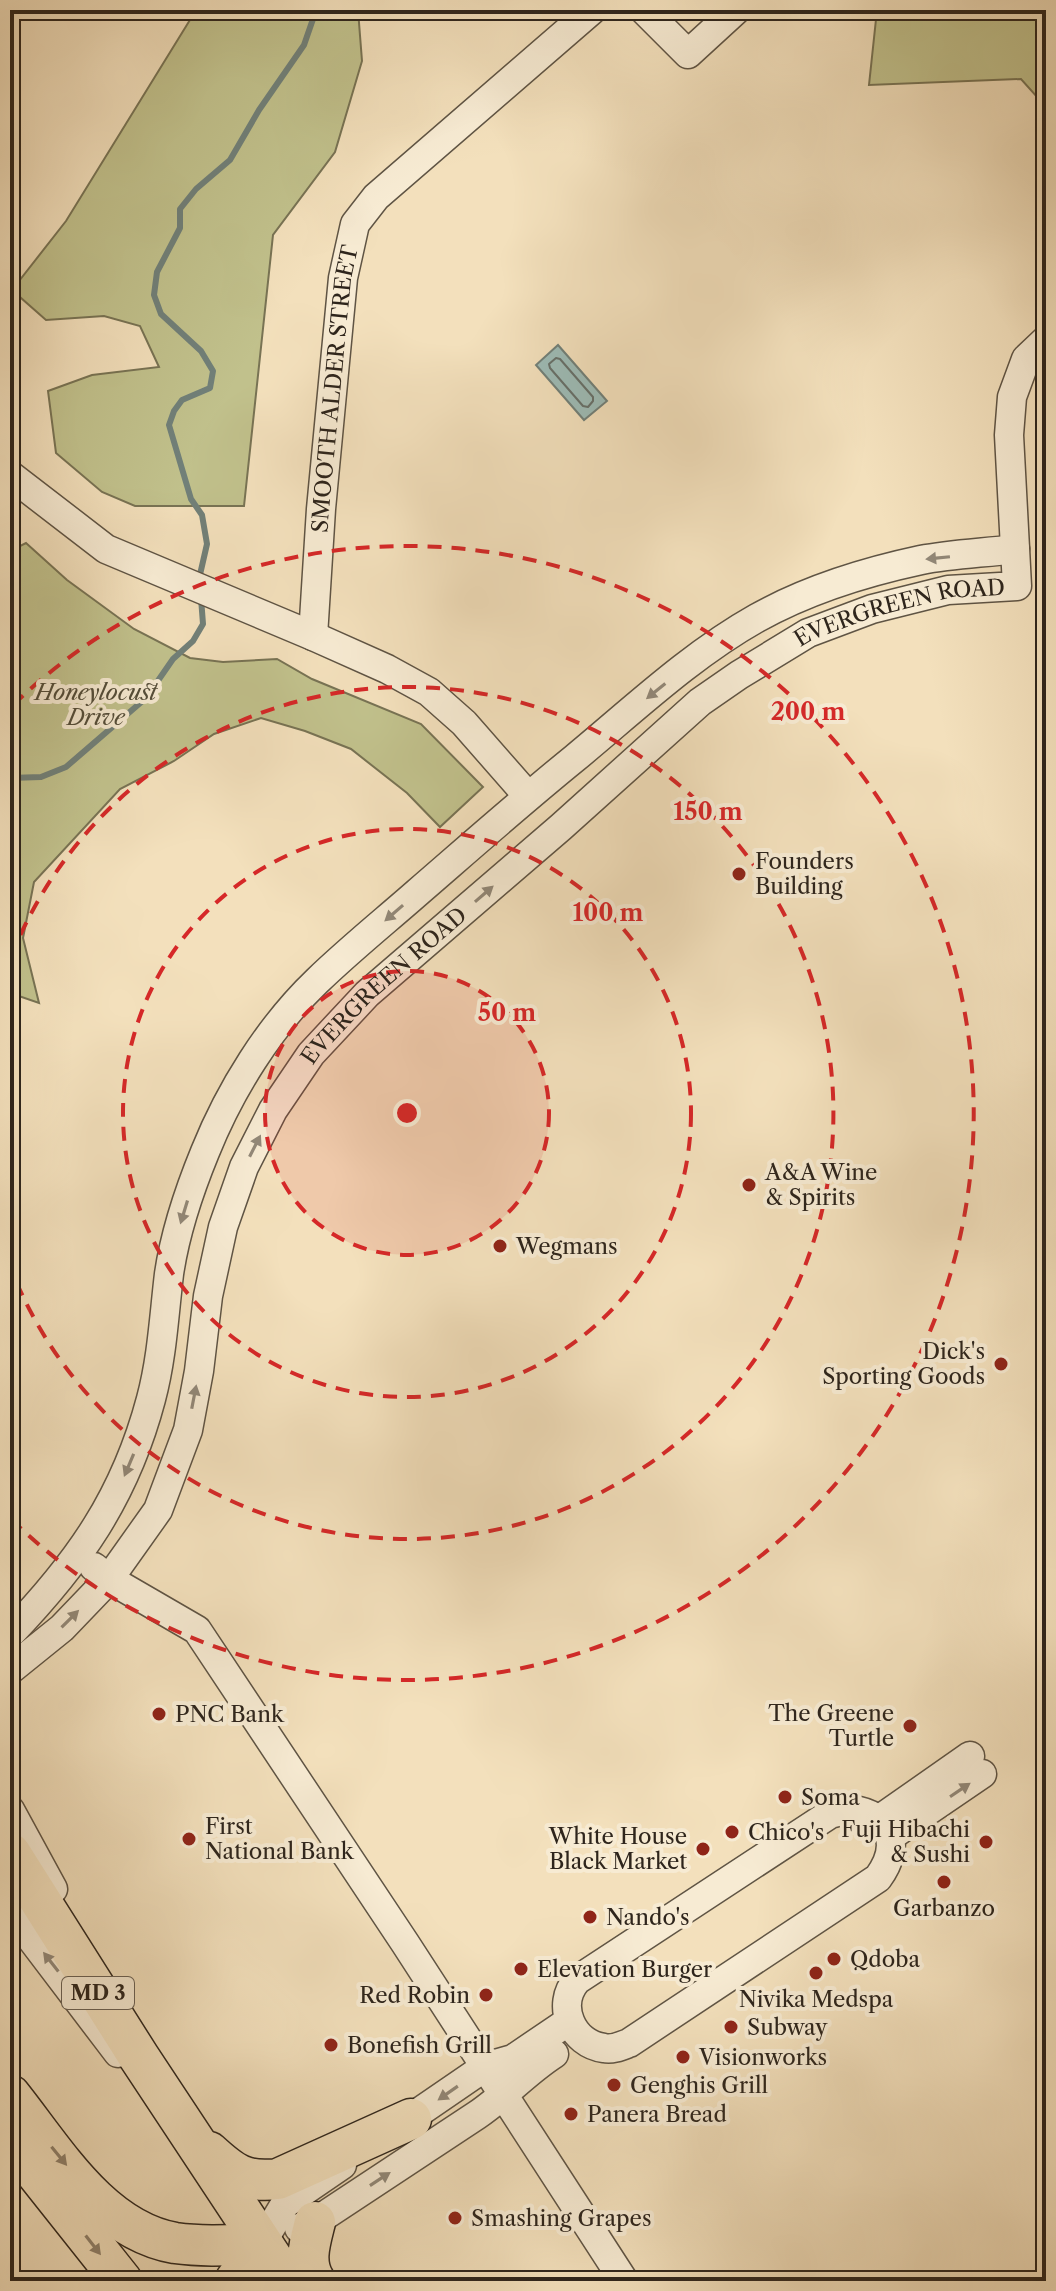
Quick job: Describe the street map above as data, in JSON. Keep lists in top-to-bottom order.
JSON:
{
  "streets": {
    "highway": ["MD 3"],
    "street": ["SMOOTH ALDER STREET", "EVERGREEN ROAD"]
  },
  "parks": ["Honeylocust Drive"],
  "places": [
    "Founders Building",
    "A&A Wine & Spirits",
    "Wegmans",
    "Dick's Sporting Goods",
    "PNC Bank",
    "The Greene Turtle",
    "Soma",
    "Chico's",
    "First National Bank",
    "Fuji Hibachi & Sushi",
    "White House Black Market",
    "Garbanzo",
    "Nando's",
    "Qdoba",
    "Elevation Burger",
    "Nivika Medspa",
    "Red Robin",
    "Subway",
    "Bonefish Grill",
    "Visionworks",
    "Genghis Grill",
    "Panera Bread",
    "Smashing Grapes"
  ],
  "rings": [
    "200 m",
    "150 m",
    "100 m",
    "50 m"
  ]
}
